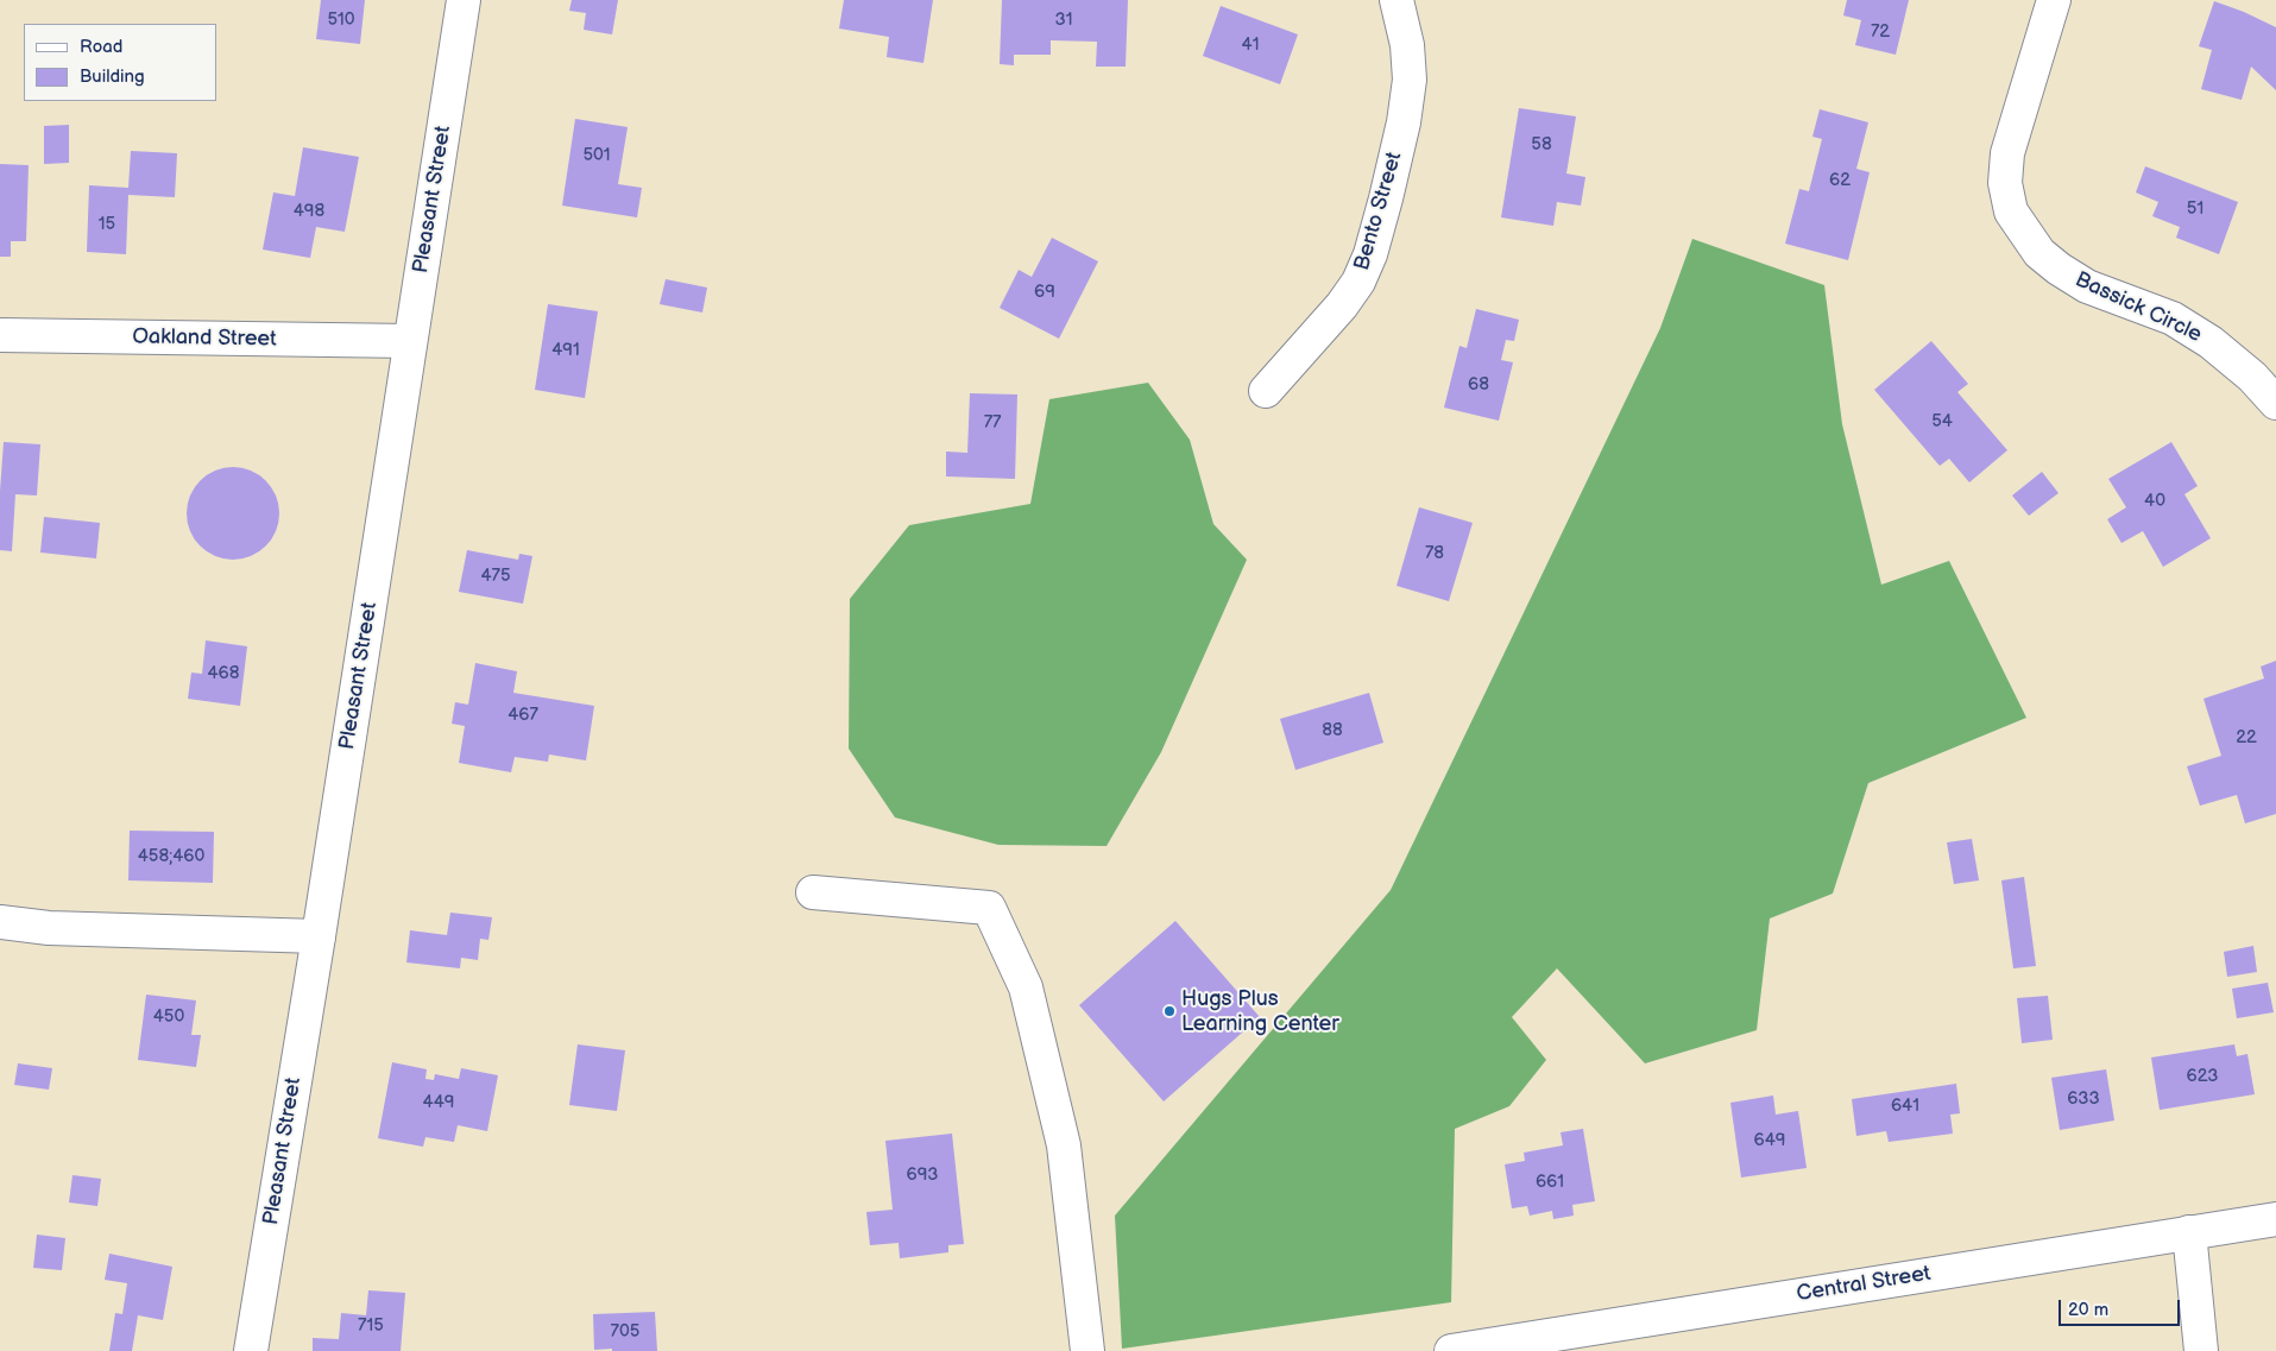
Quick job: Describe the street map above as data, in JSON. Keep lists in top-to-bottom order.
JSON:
{
  "streets": {
    "main road": [
      "Pleasant Street",
      "Bento Street",
      "Bassick Circle",
      "Oakland Street",
      "Central Street"
    ]
  },
  "crossings": [
    ["Pleasant Street", "Oakland Street"]
  ],
  "places": ["Hugs Plus Learning Center"],
  "house_numbers": [
    "510",
    "31",
    "72",
    "41",
    "58",
    "501",
    "62",
    "51",
    "498",
    "15",
    "69",
    "491",
    "68",
    "54",
    "77",
    "40",
    "78",
    "475",
    "468",
    "467",
    "88",
    "22",
    "458;460",
    "450",
    "623",
    "633",
    "449",
    "641",
    "649",
    "693",
    "661",
    "715",
    "705"
  ],
  "legend": ["Road", "Building"],
  "scale_bar": "20 m"
}
